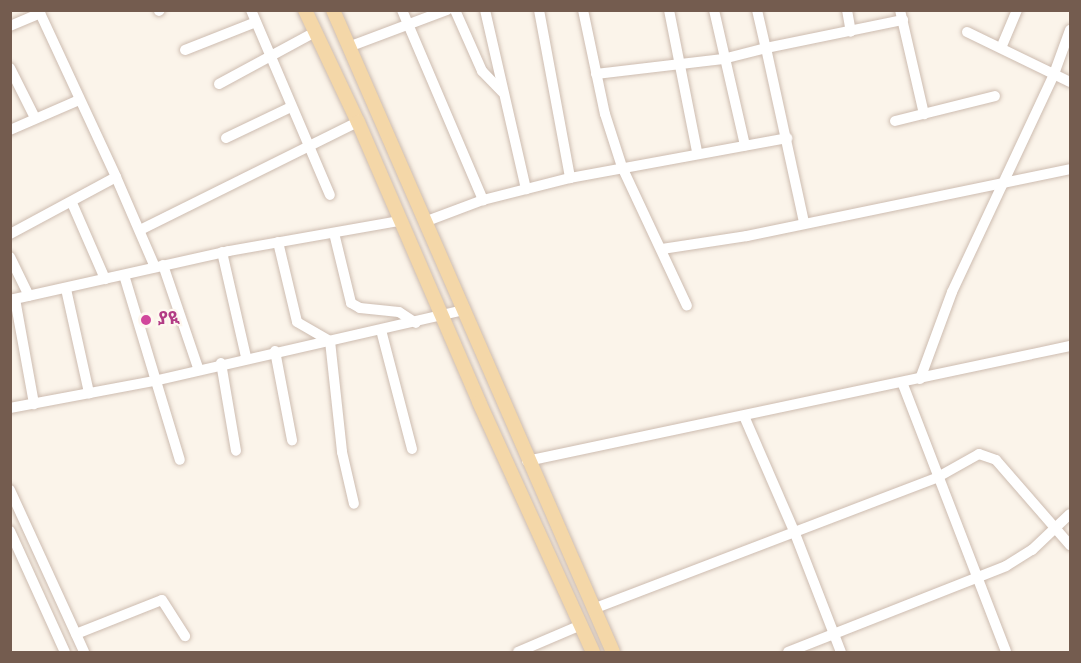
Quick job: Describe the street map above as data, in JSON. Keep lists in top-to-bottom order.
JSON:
{
  "places": ["ያዪ"]
}
